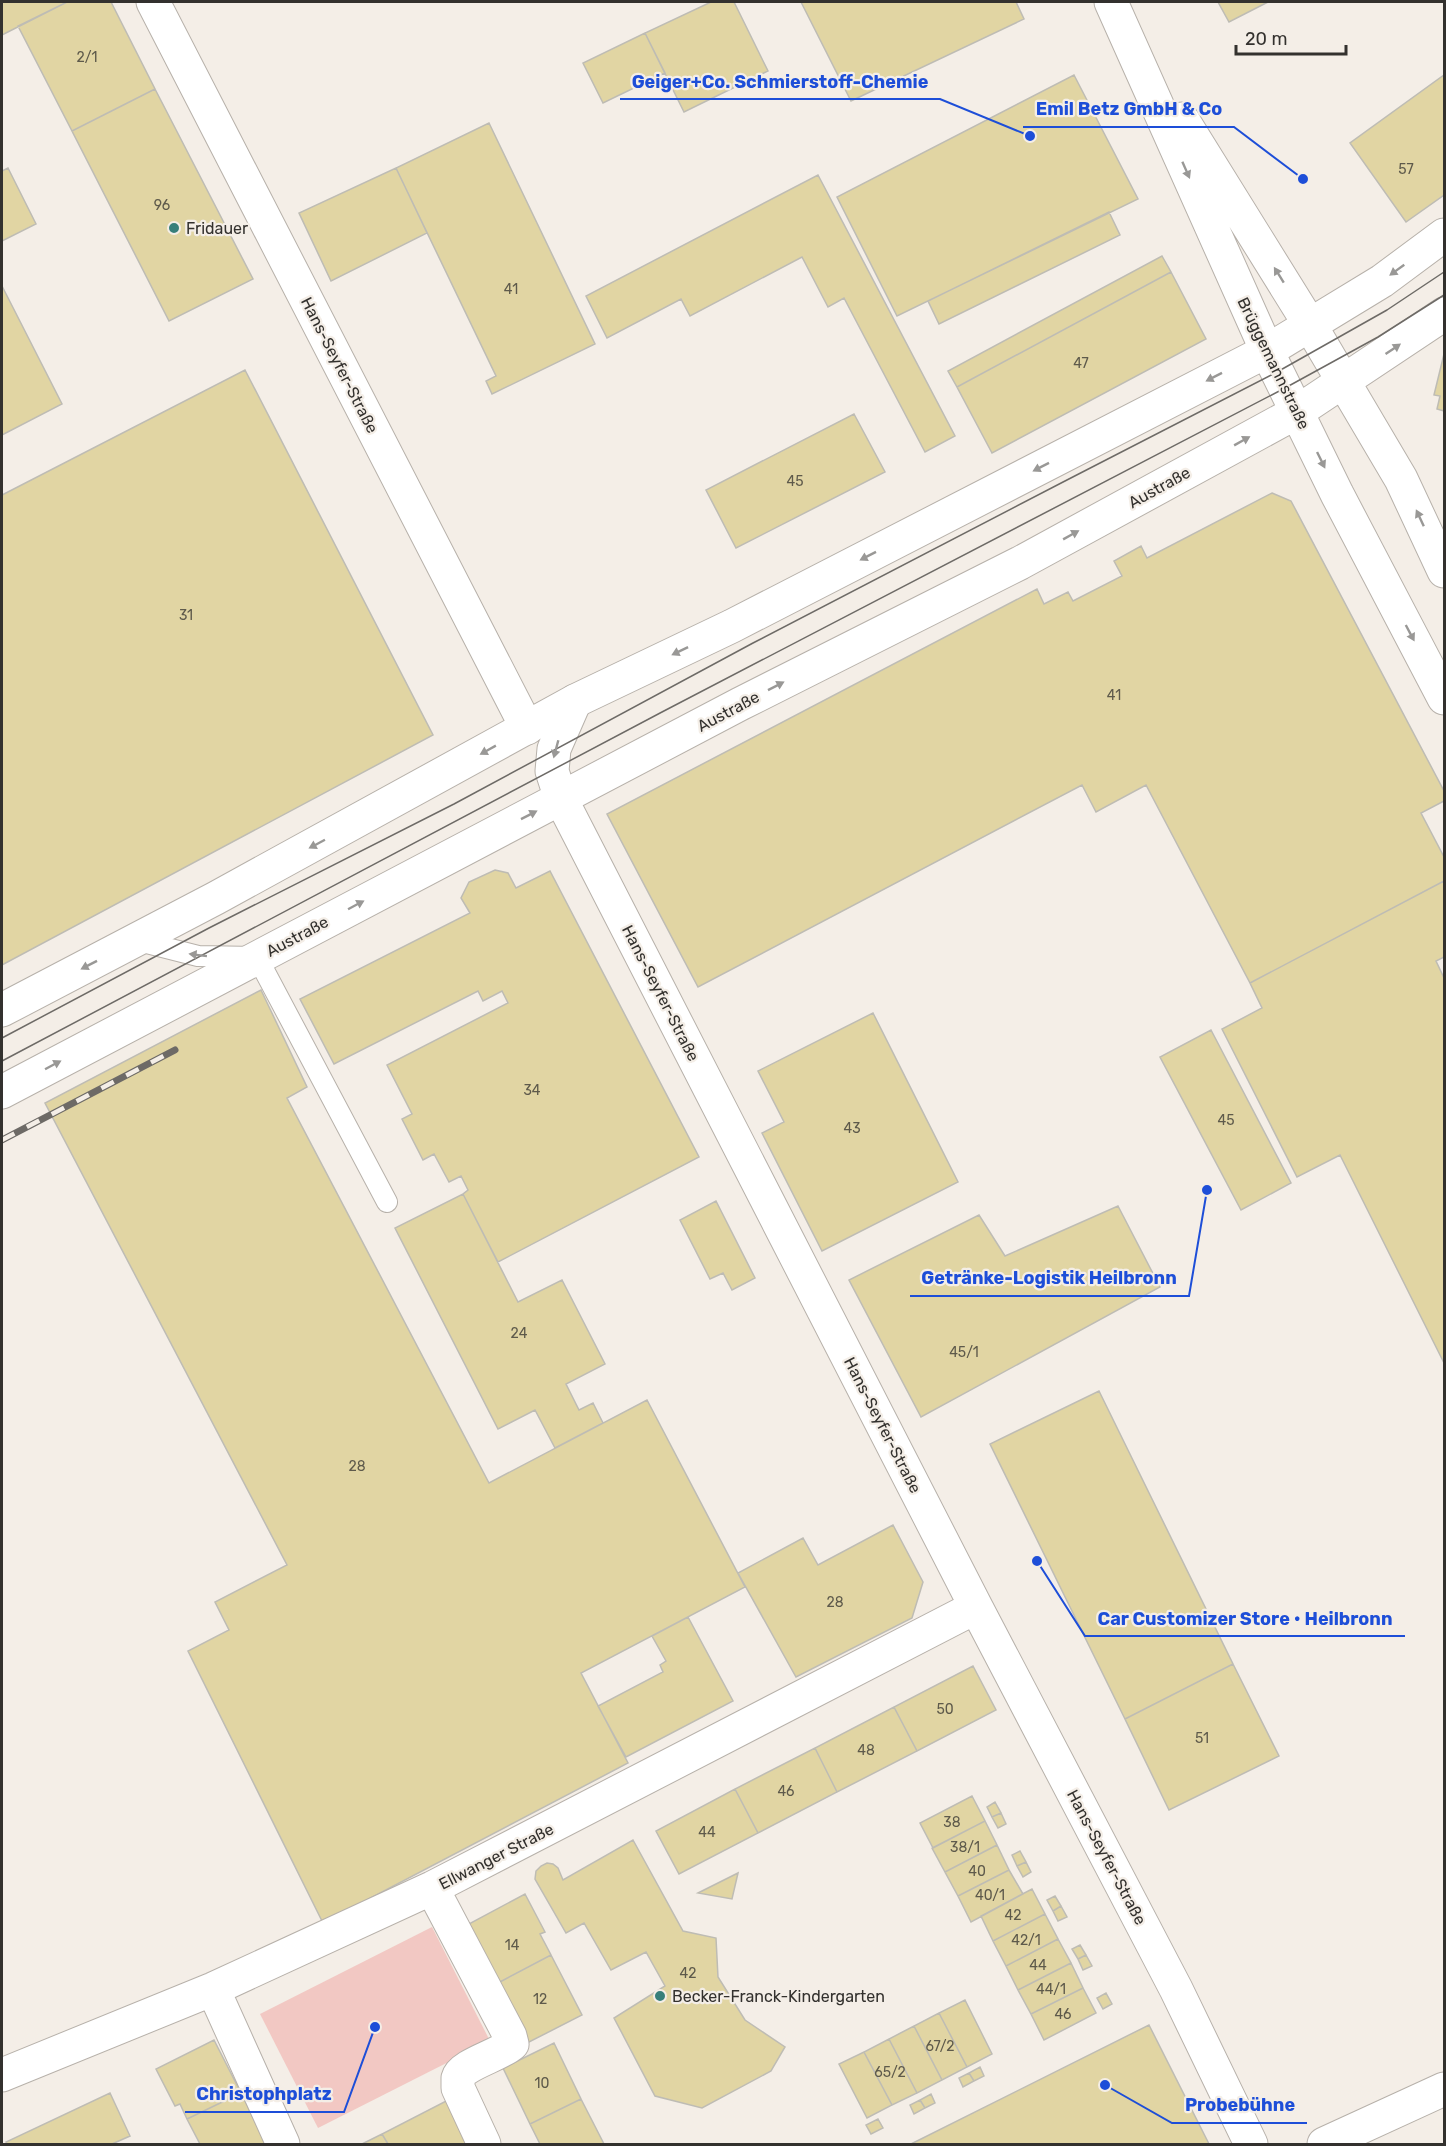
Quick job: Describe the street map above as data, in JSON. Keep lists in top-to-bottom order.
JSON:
{
  "streets": {
    "street": [
      "Brüggemannstraße",
      "Hans-Seyfer-Straße",
      "Austraße",
      "Ellwanger Straße"
    ]
  },
  "crossings": [
    ["Brüggemannstraße", "Austraße"],
    ["Hans-Seyfer-Straße", "Austraße"],
    ["Hans-Seyfer-Straße", "Ellwanger Straße"]
  ],
  "places": [
    "Geiger+Co. Schmierstoff-Chemie",
    "Emil Betz GmbH & Co",
    "Fridauer",
    "Getränke-Logistik Heilbronn",
    "Car Customizer Store • Heilbronn",
    "Becker-Franck-Kindergarten",
    "Christophplatz",
    "Probebühne"
  ],
  "house_numbers": [
    "2/1",
    "57",
    "96",
    "41",
    "47",
    "45",
    "31",
    "41",
    "34",
    "45",
    "43",
    "24",
    "45/1",
    "28",
    "28",
    "50",
    "51",
    "48",
    "46",
    "38",
    "44",
    "38/1",
    "40",
    "40/1",
    "42",
    "42/1",
    "14",
    "44",
    "42",
    "44/1",
    "12",
    "46",
    "67/2",
    "65/2",
    "10"
  ],
  "scale_bar": "20 m"
}
